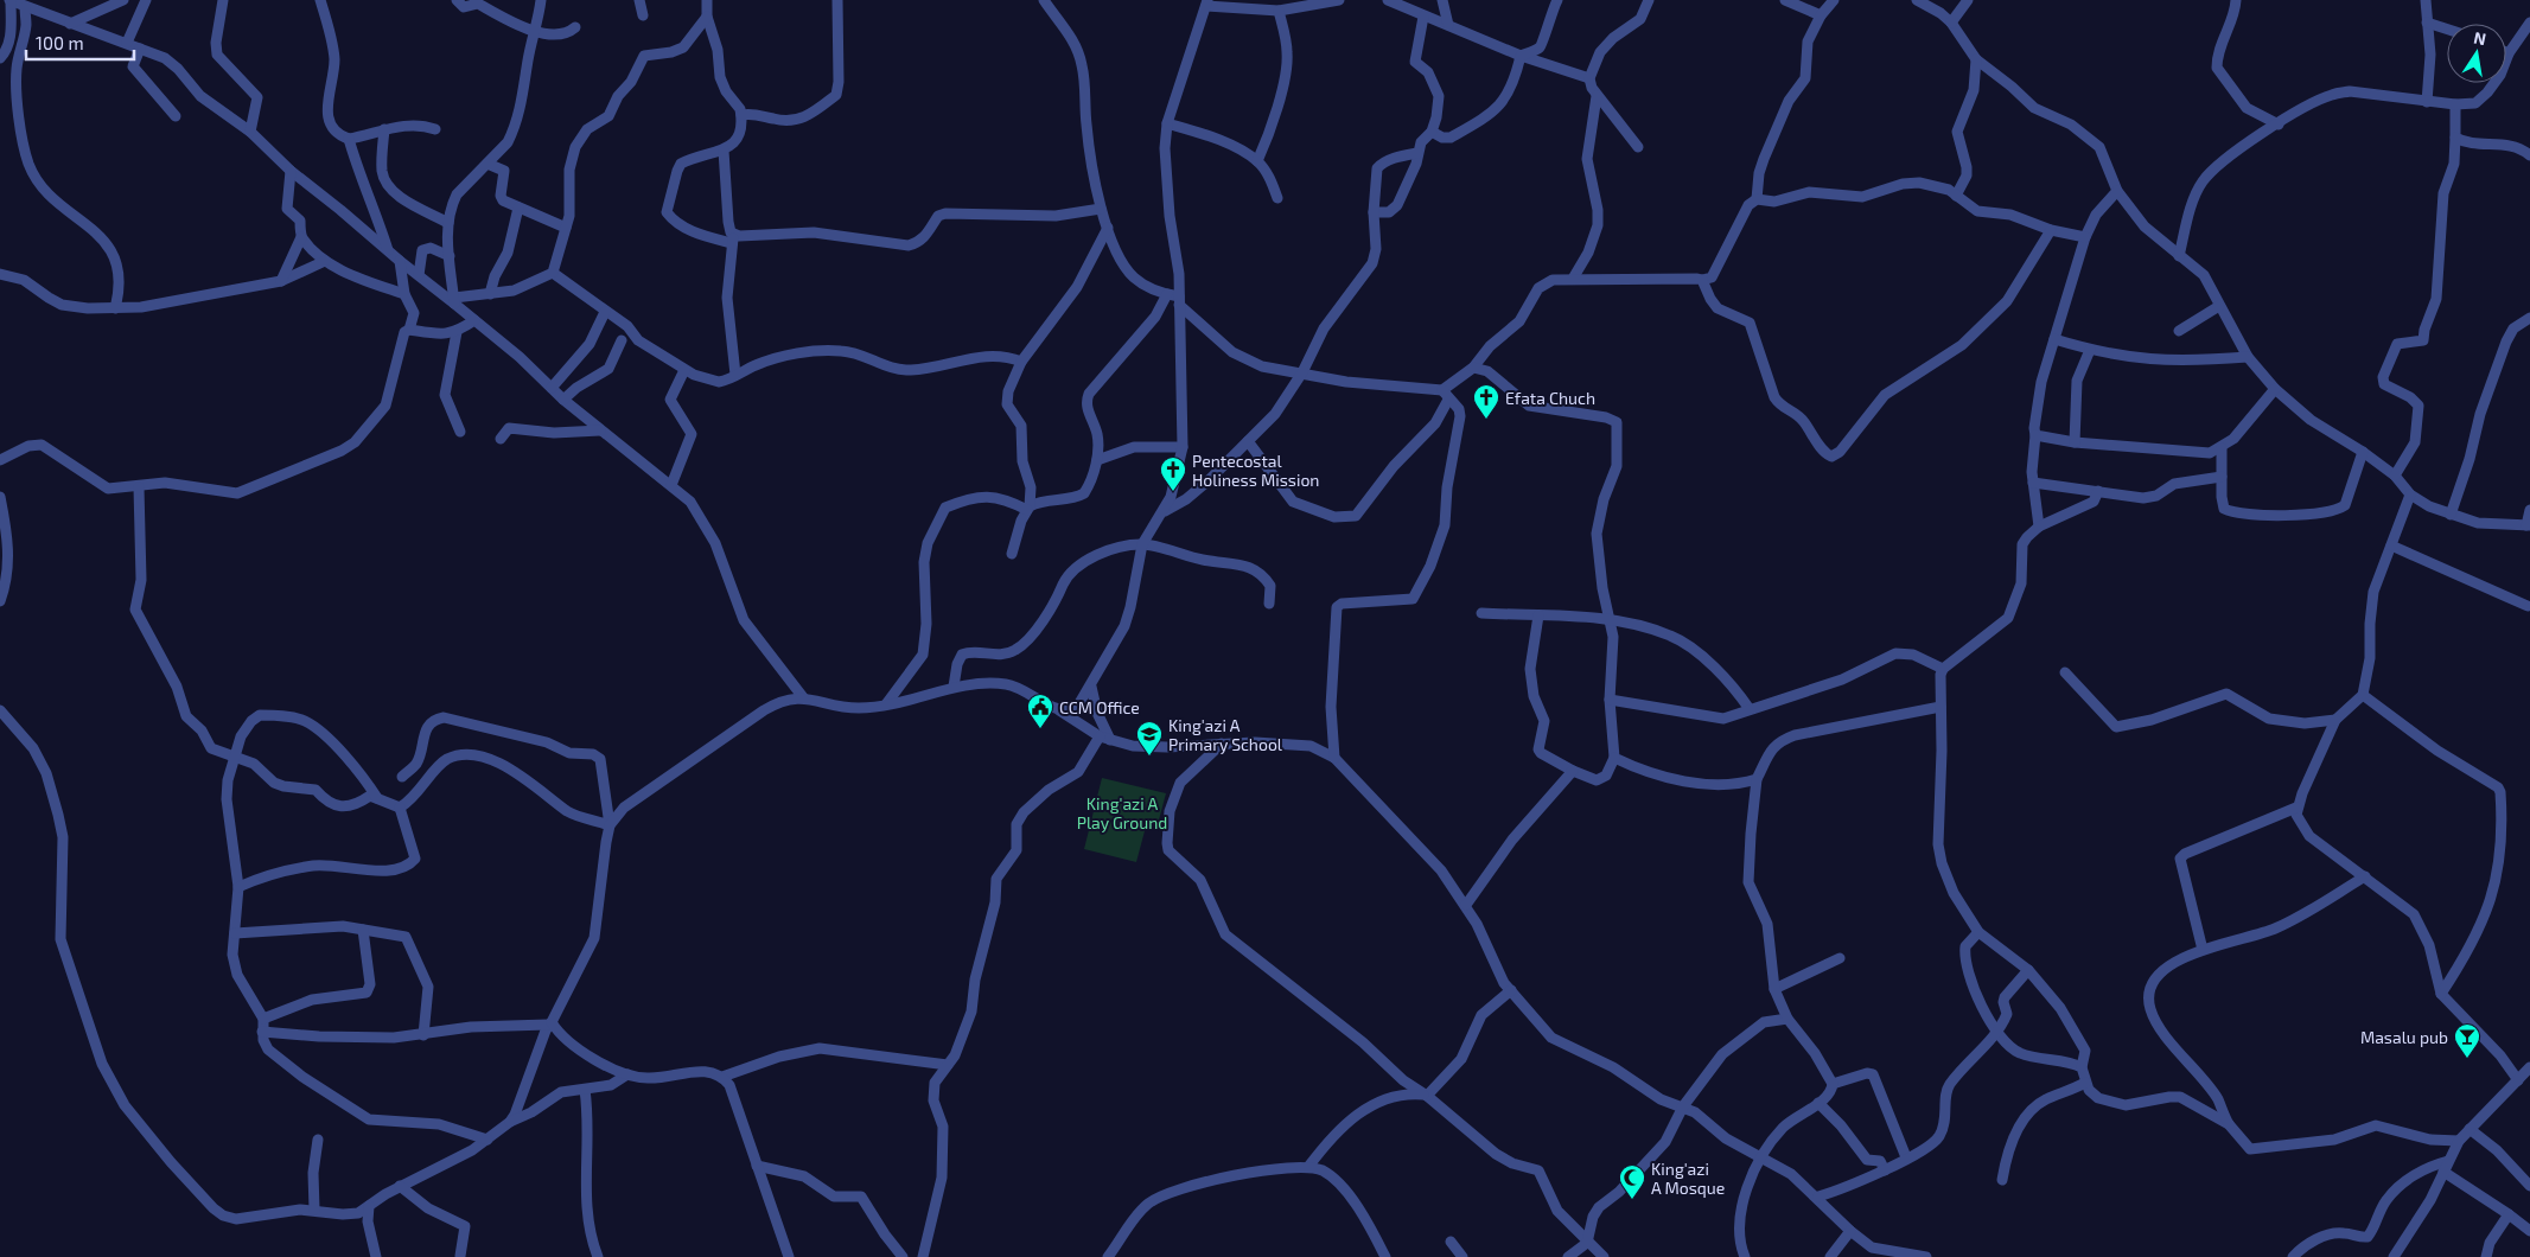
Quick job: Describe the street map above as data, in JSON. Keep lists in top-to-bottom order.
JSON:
{
  "parks": ["King'azi A Play Ground"],
  "places": {
    "church": ["Efata Chuch", "Pentecostal Holiness Mission"],
    "public building": ["CCM Office"],
    "school or university": ["King'azi A Primary School"],
    "bar": ["Masalu pub"],
    "mosque": ["King'azi A Mosque"]
  },
  "scale_bar": "100 m",
  "north": "top"
}
